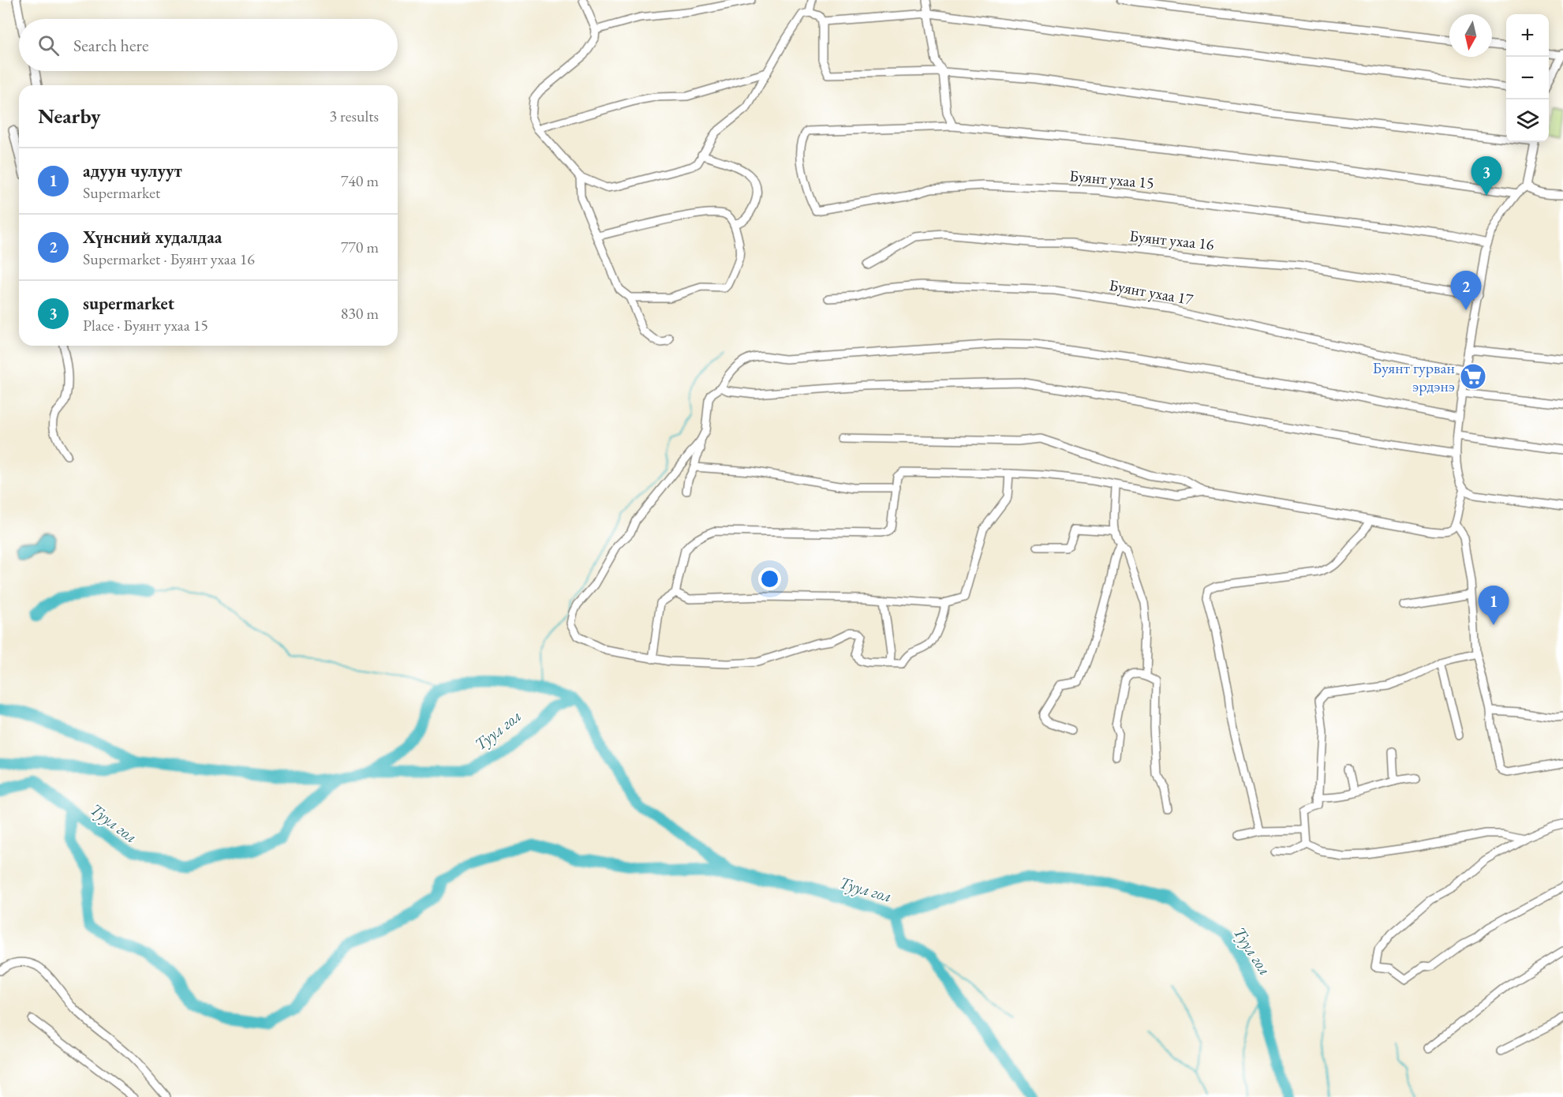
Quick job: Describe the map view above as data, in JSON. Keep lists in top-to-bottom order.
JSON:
{
  "streets": {
    "street": ["Буянт ухаа 15", "Буянт ухаа 16", "Буянт ухаа 17"]
  },
  "water": ["Туул гол"],
  "places": {
    "supermarket": ["Буянт гурван эрдэнэ"]
  },
  "north": "bottom",
  "page": {
    "map_buttons": ["+", "−"],
    "search": "Search here",
    "heading": ["Nearby", "3 results"],
    "list": [
      {
        "mark": "1",
        "name": "адуун чулуут",
        "note": "Supermarket",
        "value": "740 m"
      },
      {
        "mark": "2",
        "name": "Хүнсний худалдаа",
        "note": "Supermarket · Буянт ухаа 16",
        "value": "770 m"
      },
      {
        "mark": "3",
        "name": "supermarket",
        "note": "Place · Буянт ухаа 15",
        "value": "830 m"
      }
    ],
    "pins": ["3", "2", "1"]
  }
}
